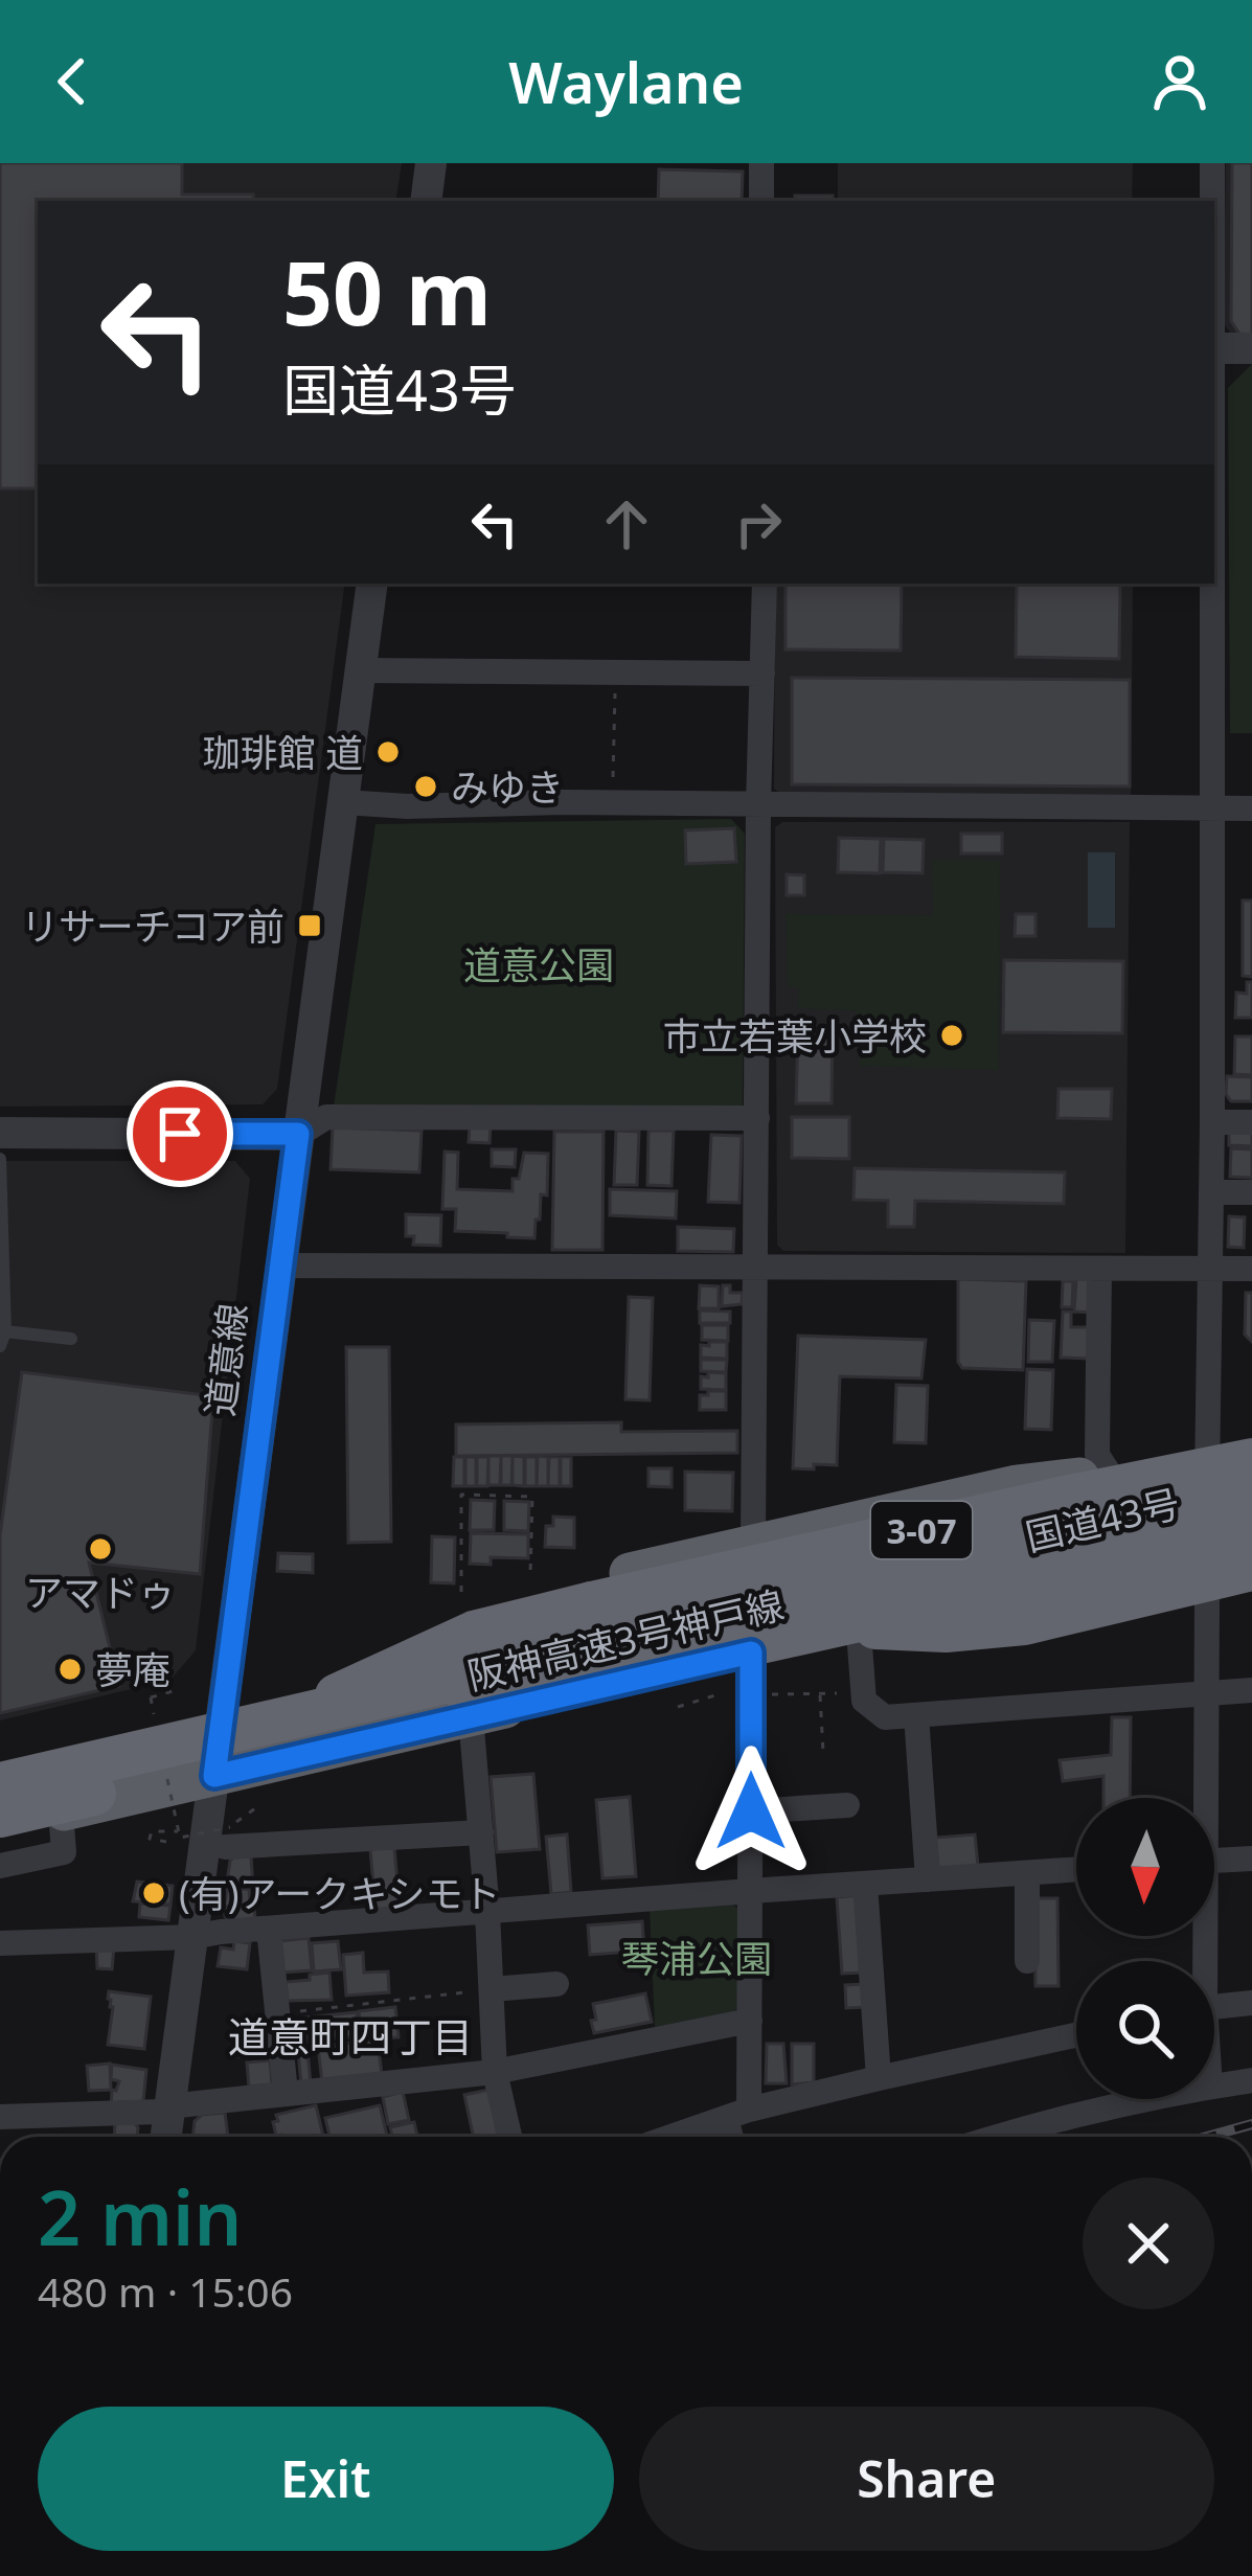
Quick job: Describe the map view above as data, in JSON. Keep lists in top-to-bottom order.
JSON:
{
  "streets": {
    "highway": ["国道43号", "3-07", "阪神高速3号神戸線"],
    "street": ["道意線"]
  },
  "crossings": [
    ["道意線", "国道43号"],
    ["国道43号", "阪神高速3号神戸線"]
  ],
  "districts": ["道意町四丁目"],
  "parks": ["道意公園", "琴浦公園"],
  "places": {
    "other": [
      "珈琲館 道",
      "みゆき",
      "市立若葉小学校",
      "アマドゥ",
      "夢庵",
      "(有)アークキシモト"
    ],
    "transit": ["リサーチコア前"]
  },
  "north": "bottom",
  "page": {
    "header": "Waylane",
    "turn": ["50 m", "国道43号"],
    "heading": ["2 min", "480 m · 15:06"],
    "buttons": ["Exit", "Share"]
  }
}
